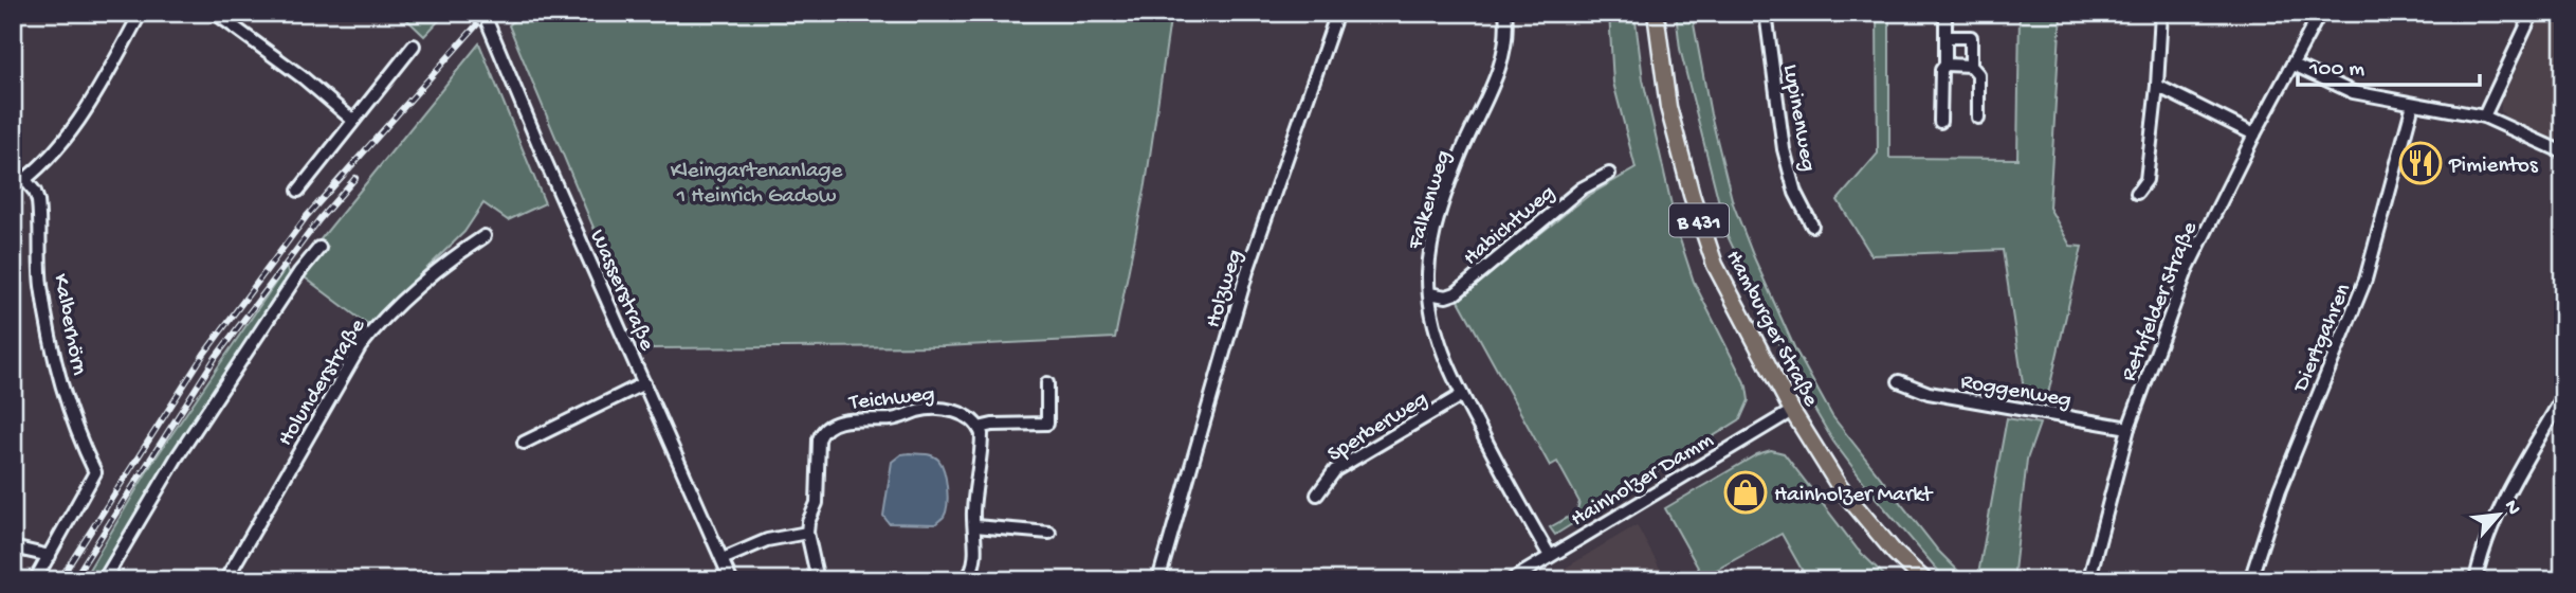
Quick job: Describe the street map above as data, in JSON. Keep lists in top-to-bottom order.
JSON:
{
  "streets": {
    "main road": ["B 431", "Hamburger Straße"],
    "street": [
      "Lupinenweg",
      "Falkenweg",
      "Habichtweg",
      "Holzweg",
      "Wasserstraße",
      "Rethfelder Straße",
      "Kalberhörn",
      "Diertgahren",
      "Holunderstraße",
      "Roggenweg",
      "Teichweg",
      "Sperberweg",
      "Hainholzer Damm"
    ]
  },
  "crossings": [
    ["Falkenweg", "Habichtweg"],
    ["Falkenweg", "Sperberweg"],
    ["Falkenweg", "Hainholzer Damm"],
    ["Rethfelder Straße", "Roggenweg"],
    ["Hamburger Straße", "Hainholzer Damm"]
  ],
  "parks": ["Kleingartenanlage 1 Heinrich Gadow"],
  "places": {
    "restaurant": ["Pimientos"],
    "shop": ["Hainholzer Markt"]
  },
  "scale_bar": "100 m",
  "north": "top right"
}
